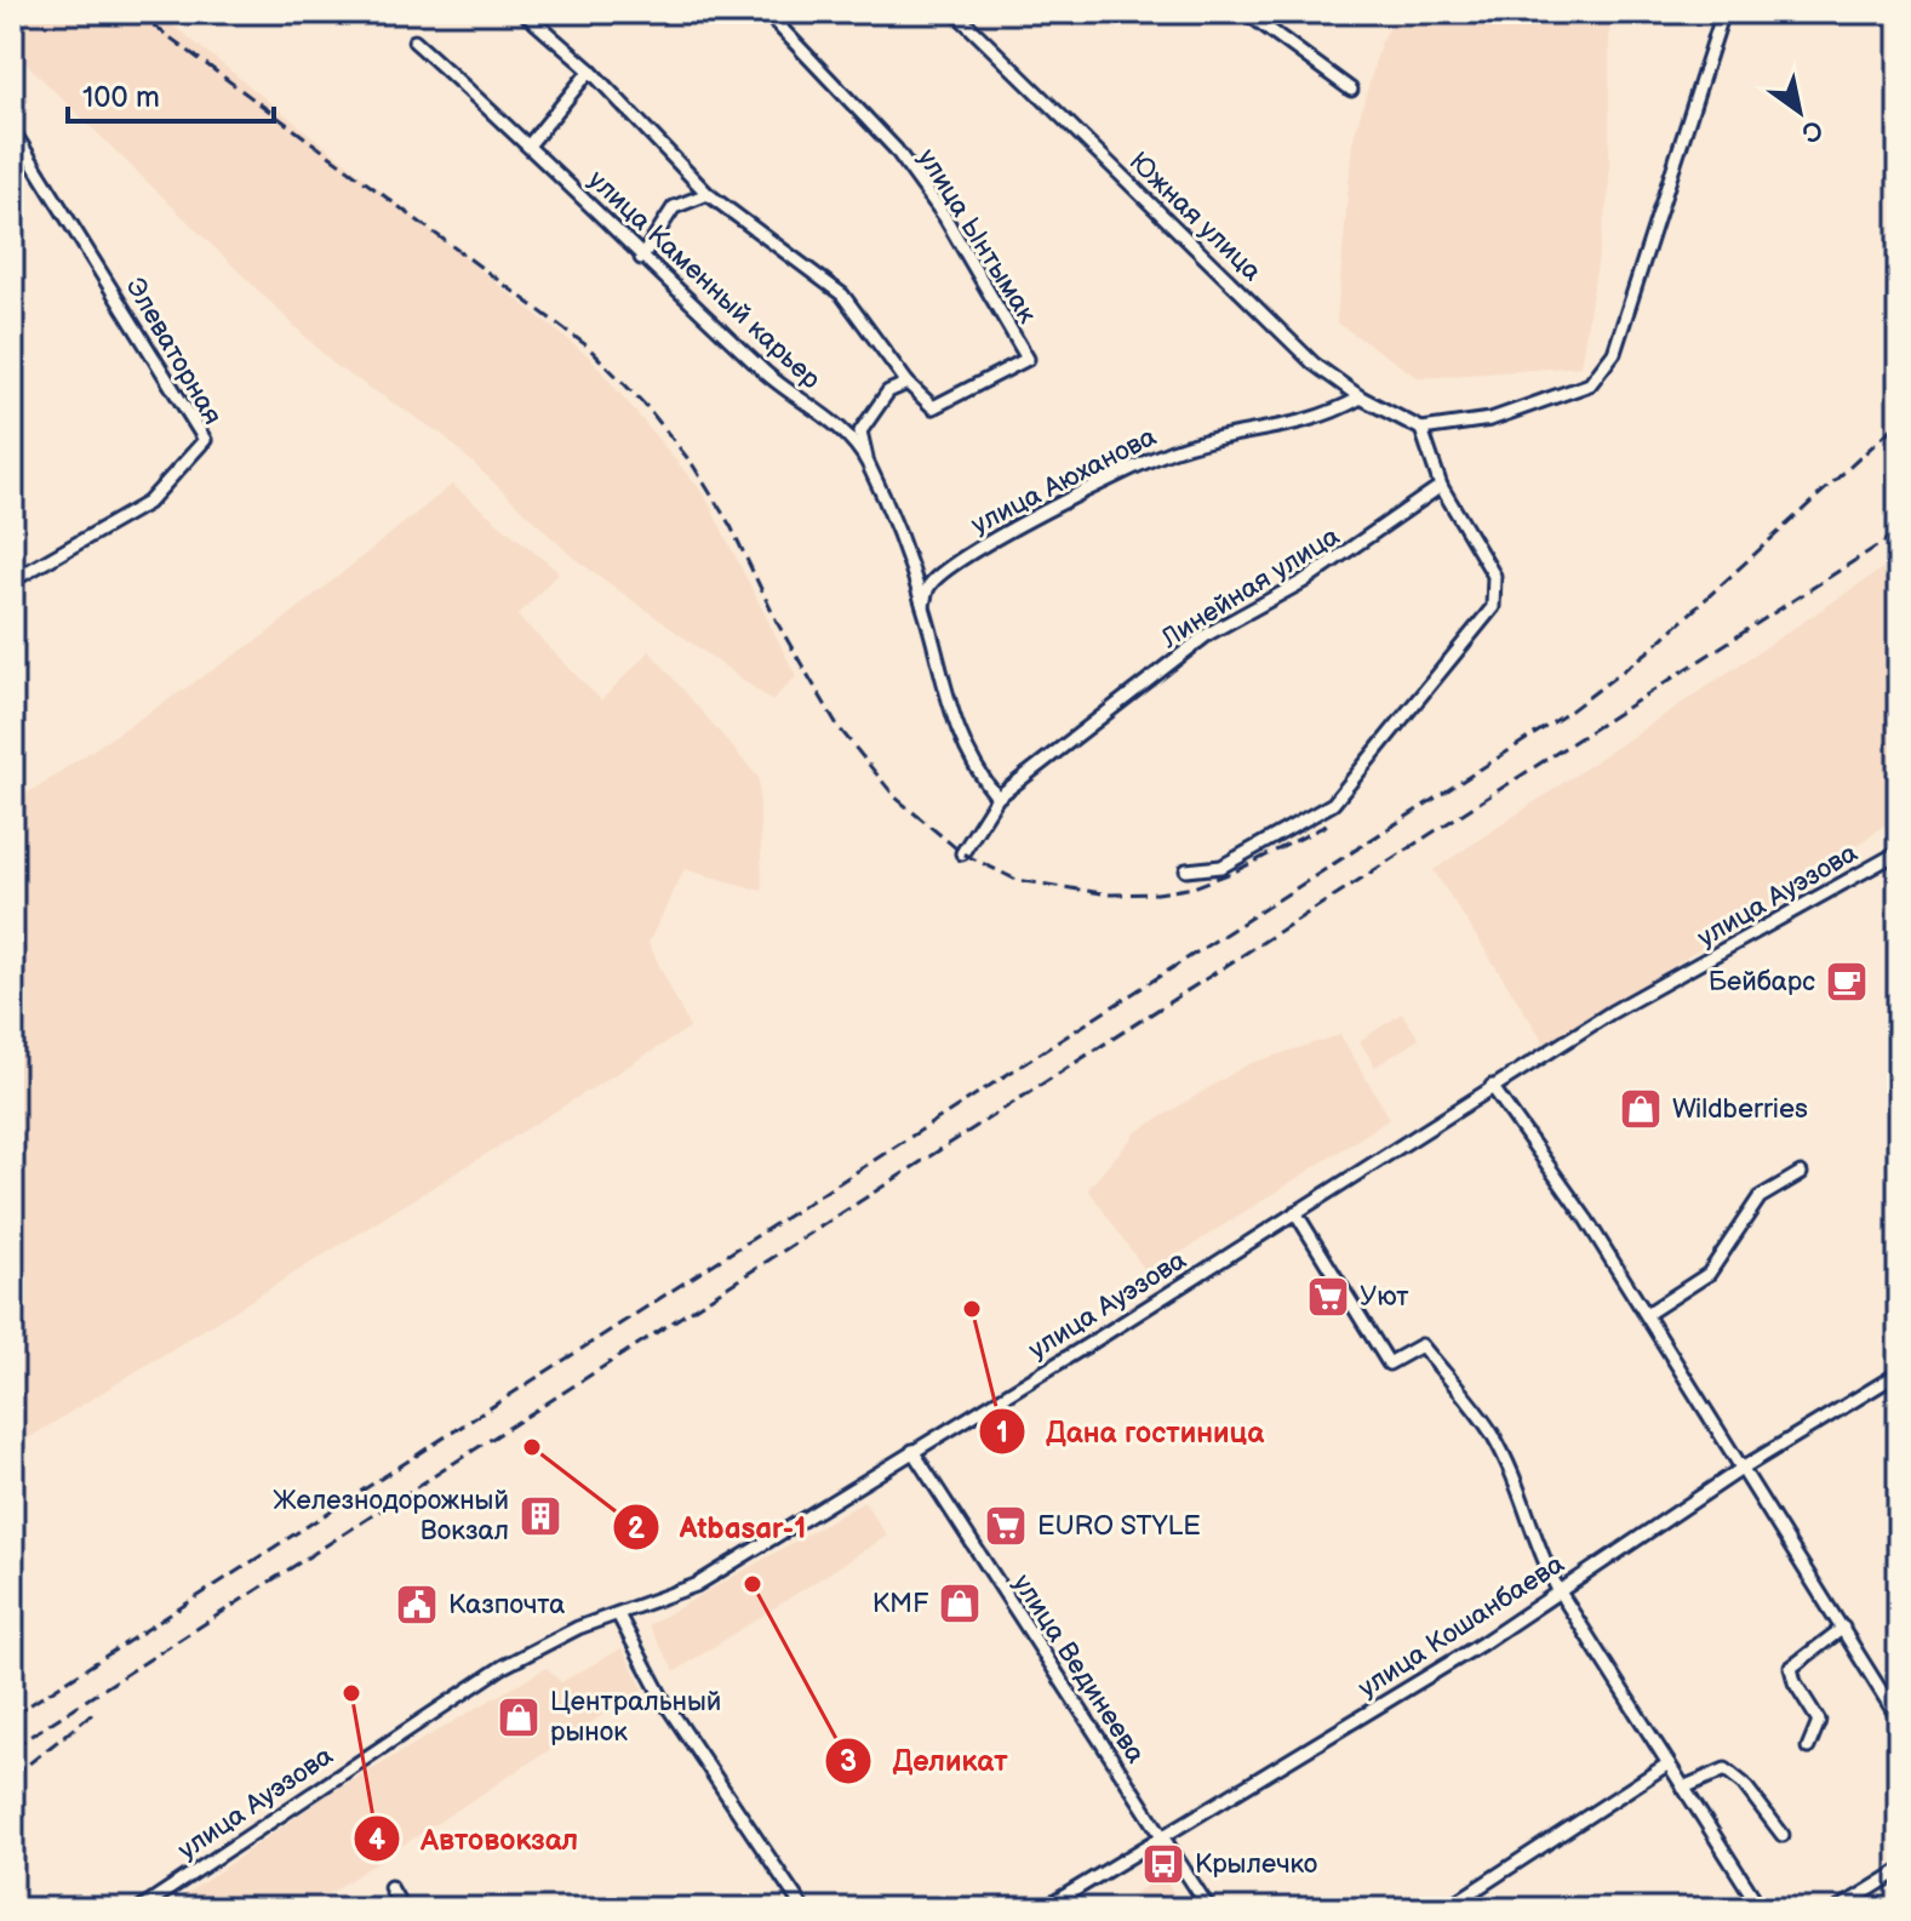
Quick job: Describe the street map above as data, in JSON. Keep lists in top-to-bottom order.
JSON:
{
  "streets": {
    "street": [
      "Южная улица",
      "улица Ынтымак",
      "улица Каменный карьер",
      "Элеваторная",
      "улица Аюханова",
      "Линейная улица",
      "улица Ауэзова",
      "улица Кошанбаева",
      "улица Вединеева"
    ]
  },
  "crossings": [
    ["Южная улица", "улица Аюханова"],
    ["улица Каменный карьер", "улица Аюханова"],
    ["улица Каменный карьер", "Линейная улица"],
    ["улица Ауэзова", "улица Вединеева"],
    ["улица Кошанбаева", "улица Вединеева"]
  ],
  "places": {
    "cafe": ["Бейбарс"],
    "shop": ["Wildberries", "KMF", "Центральный рынок"],
    "supermarket": ["Уют", "EURO STYLE"],
    "other": [
      "Дана гостиница",
      "Atbasar-1",
      "Деликат",
      "Автовокзал"
    ],
    "building": ["Железнодорожный Вокзал"],
    "public building": ["Казпочта"],
    "bus stop": ["Крылечко"]
  },
  "scale_bar": "100 m",
  "north": "bottom right"
}
